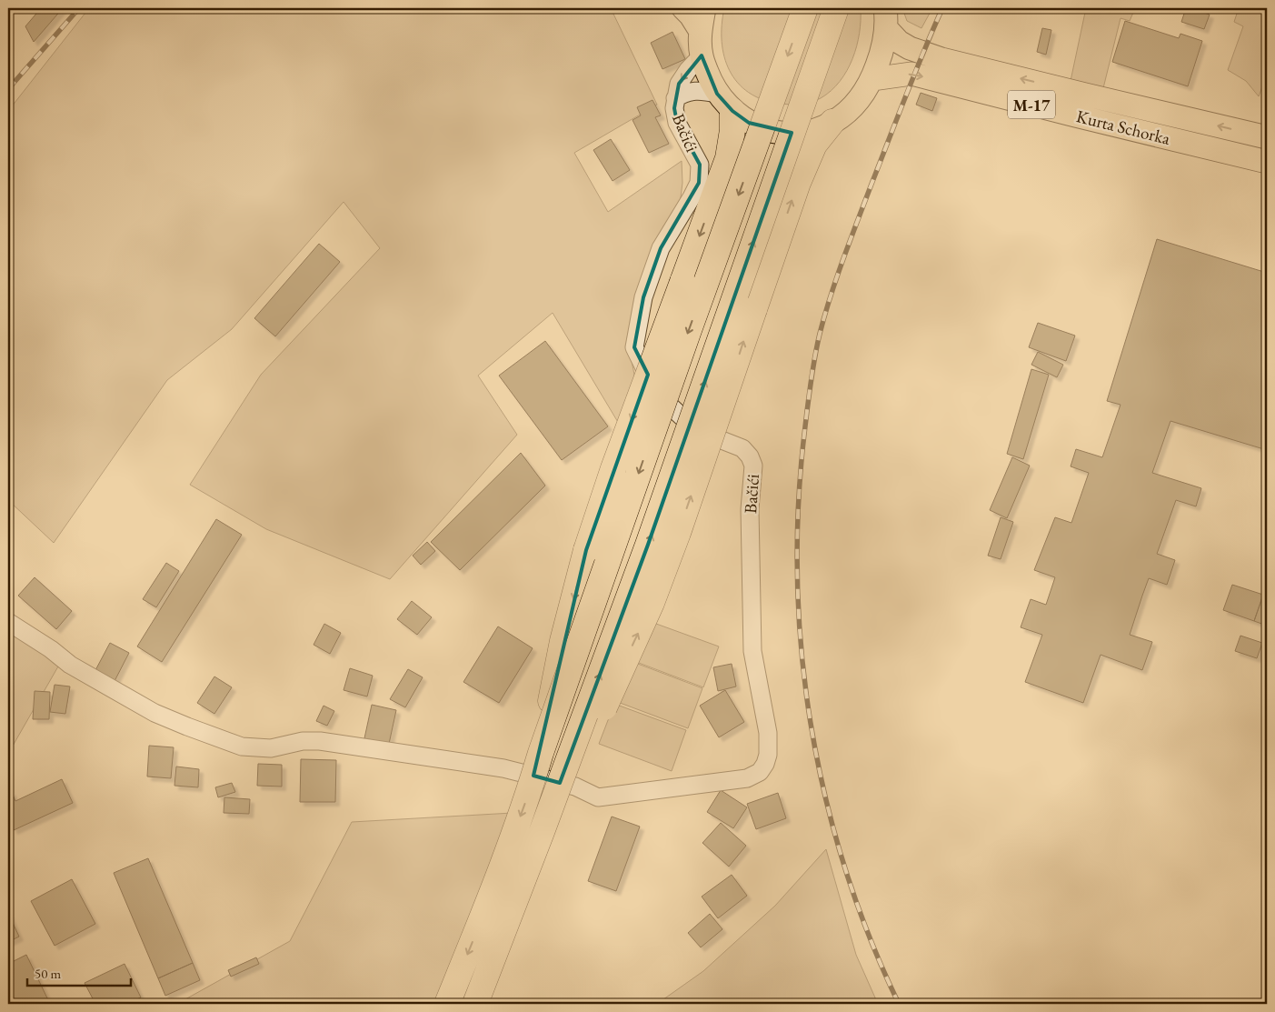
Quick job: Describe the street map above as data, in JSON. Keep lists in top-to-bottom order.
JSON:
{
  "streets": {
    "main road": ["M-17", "Kurta Schorka"],
    "street": ["Bačići"]
  },
  "crossings": [
    ["M-17", "Kurta Schorka"],
    ["M-17", "Bačići"]
  ],
  "scale_bar": "50 m"
}
